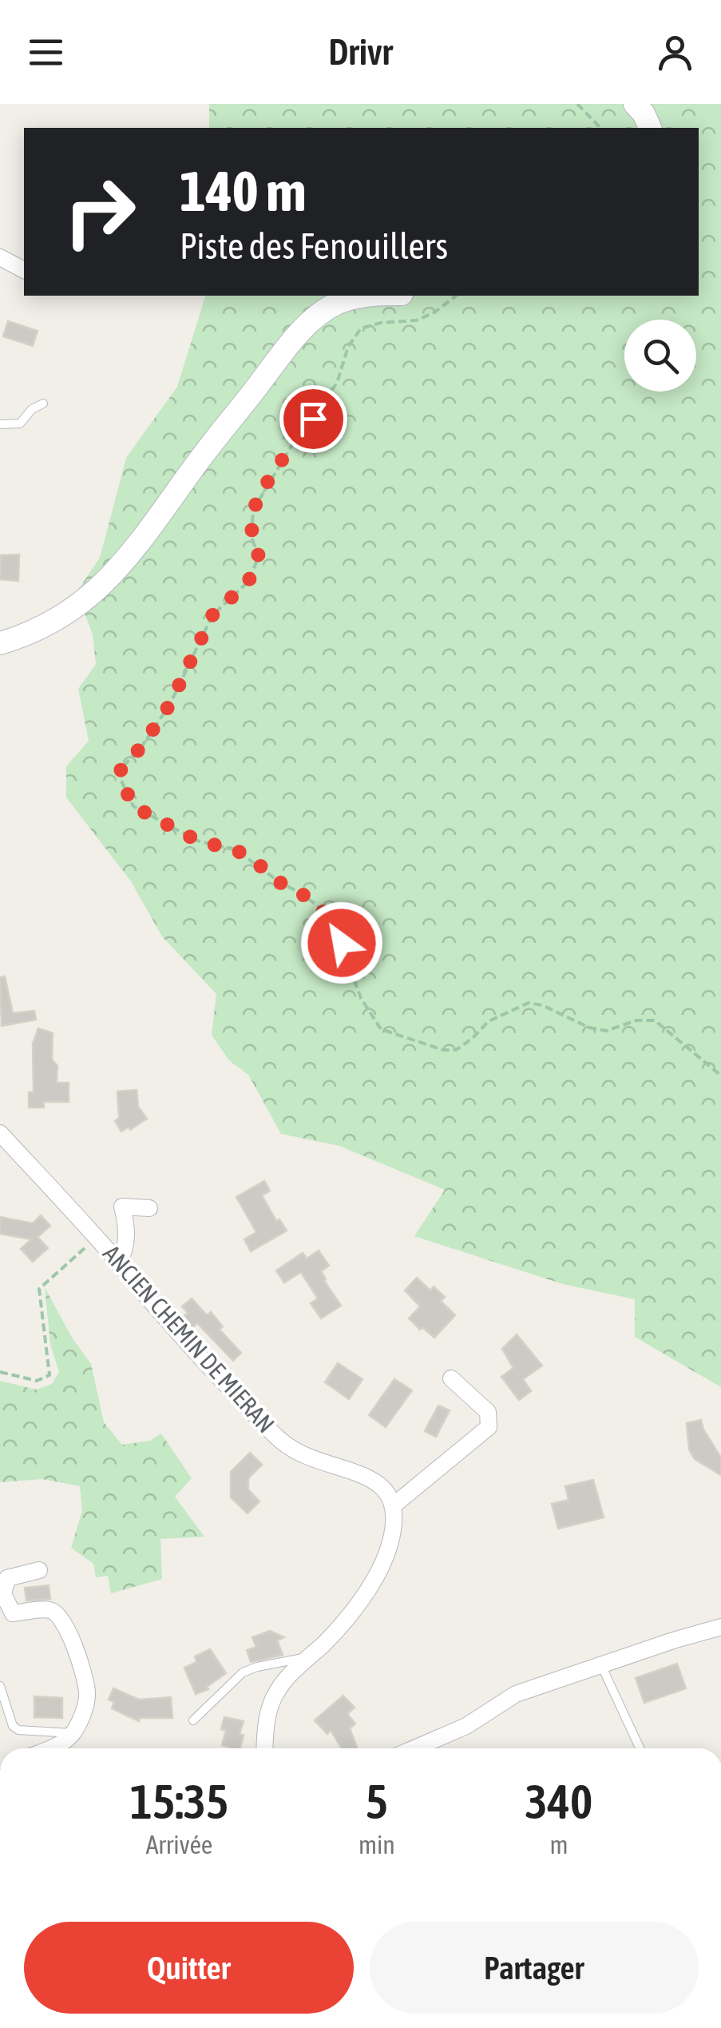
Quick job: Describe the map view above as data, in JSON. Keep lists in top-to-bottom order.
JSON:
{
  "streets": {
    "street": ["ANCIEN CHEMIN DE MIERAN"]
  },
  "page": {
    "header": "Drivr",
    "turn": ["140 m", "Piste des Fenouillers"],
    "eta": [
      "15:35",
      "Arrivée",
      "5",
      "min",
      "340",
      "m"
    ],
    "buttons": ["Quitter", "Partager"]
  }
}
